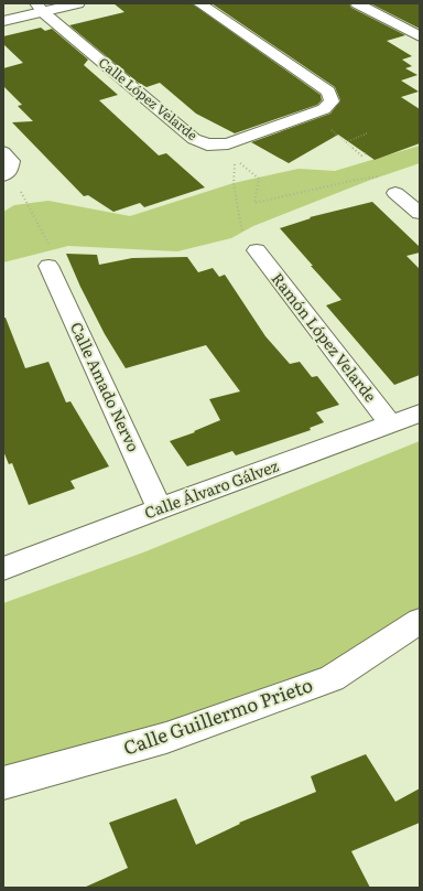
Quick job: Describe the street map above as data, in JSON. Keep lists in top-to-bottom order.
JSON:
{
  "streets": {
    "street": [
      "Calle López Velarde",
      "Ramón López Velarde",
      "Calle Amado Nervo",
      "Calle Álvaro Gálvez",
      "Calle Guillermo Prieto"
    ]
  },
  "crossings": [
    ["Ramón López Velarde", "Calle Álvaro Gálvez"],
    ["Calle Amado Nervo", "Calle Álvaro Gálvez"]
  ]
}
